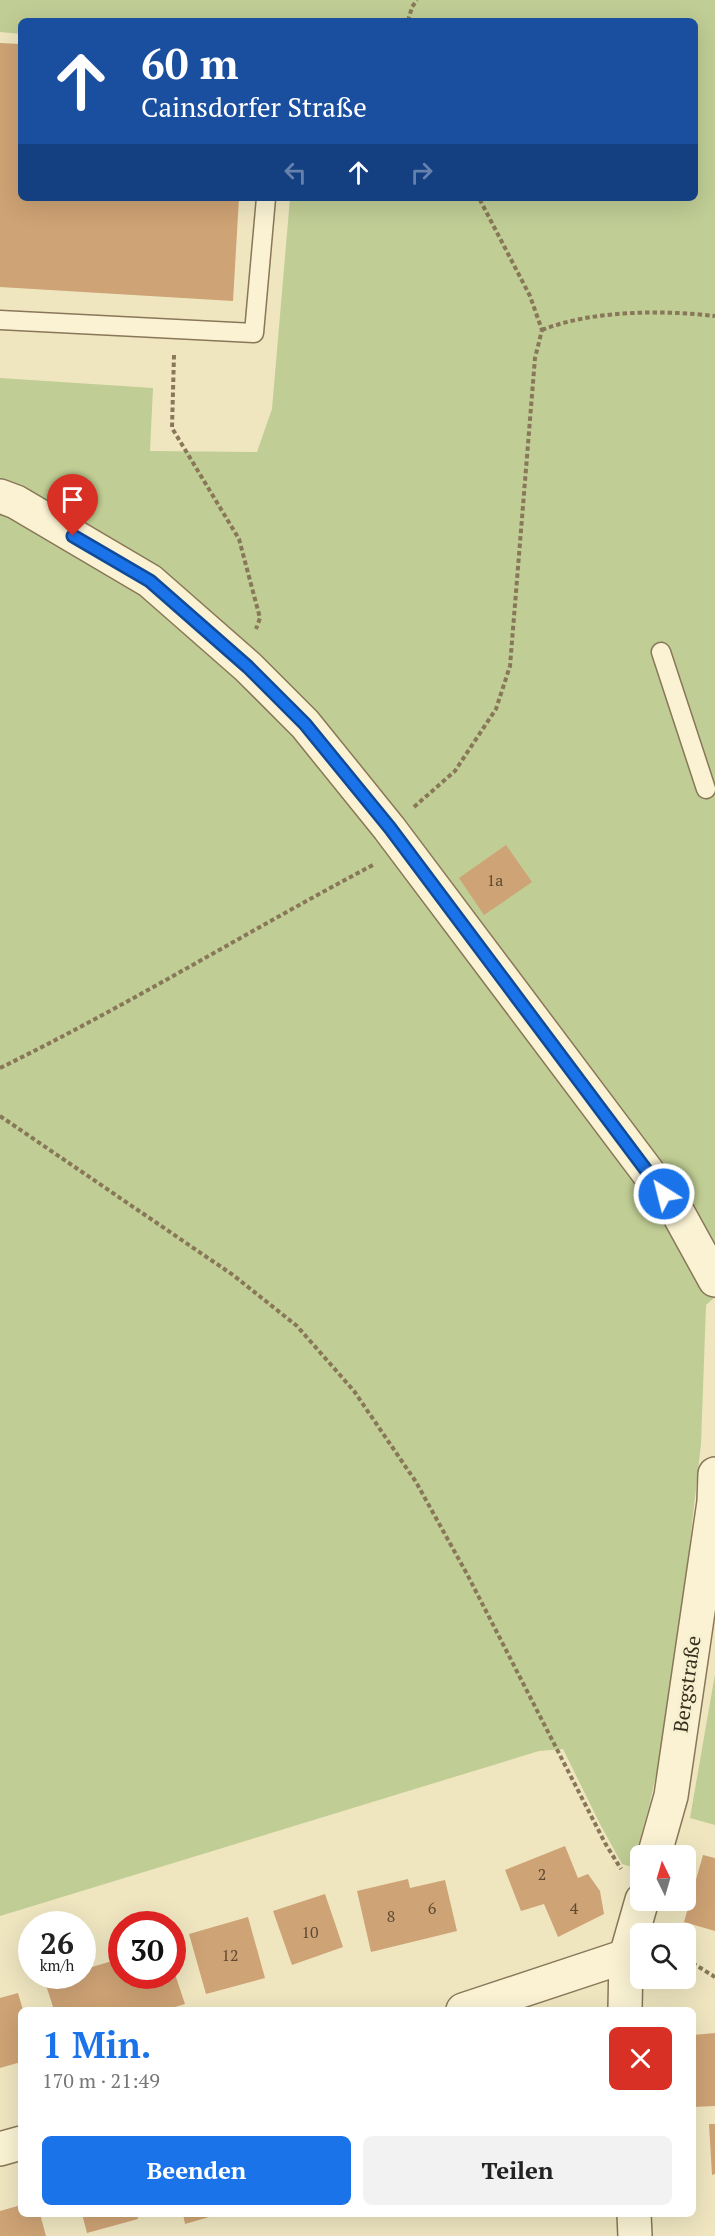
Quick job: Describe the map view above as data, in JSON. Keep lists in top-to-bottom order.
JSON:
{
  "streets": {
    "street": ["Bergstraße"]
  },
  "house_numbers": [
    "1a",
    "2",
    "6",
    "4",
    "8",
    "10",
    "12"
  ],
  "north": "top",
  "page": {
    "turn": ["60 m", "Cainsdorfer Straße"],
    "speed": "26 km/h",
    "limit": "30",
    "heading": ["1 Min.", "170 m · 21:49"],
    "buttons": ["Beenden", "Teilen"]
  }
}
